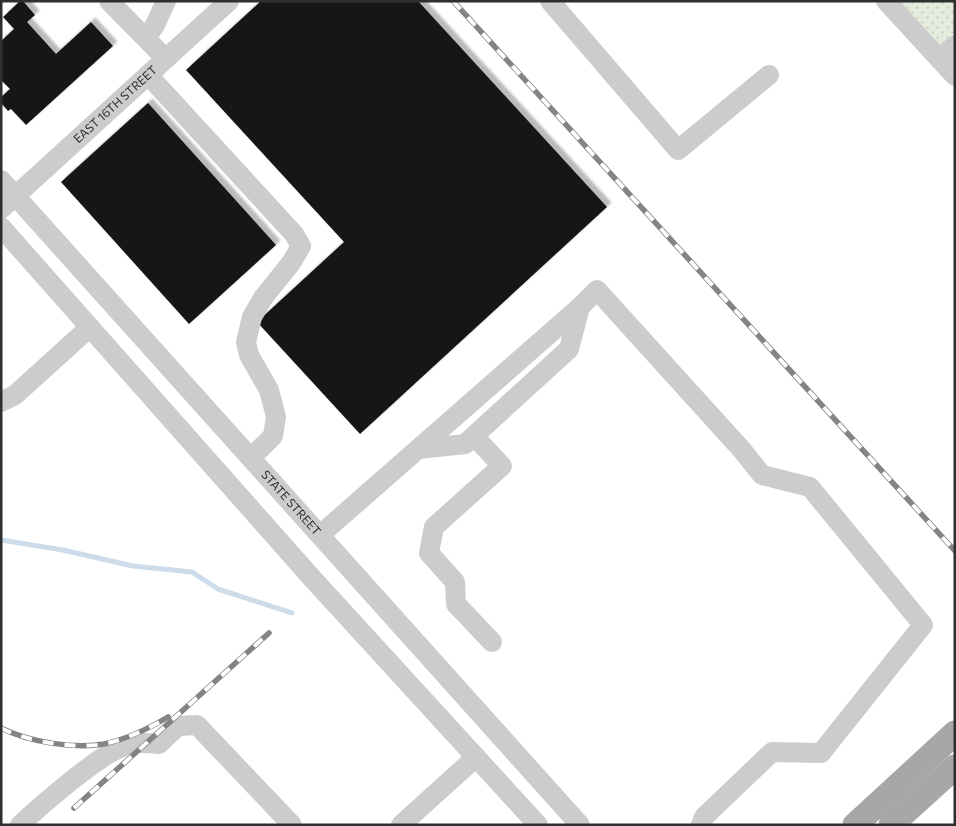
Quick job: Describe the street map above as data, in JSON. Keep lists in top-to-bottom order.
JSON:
{
  "streets": {
    "street": ["EAST 16TH STREET", "STATE STREET"]
  },
  "crossings": [
    ["EAST 16TH STREET", "STATE STREET"]
  ]
}
